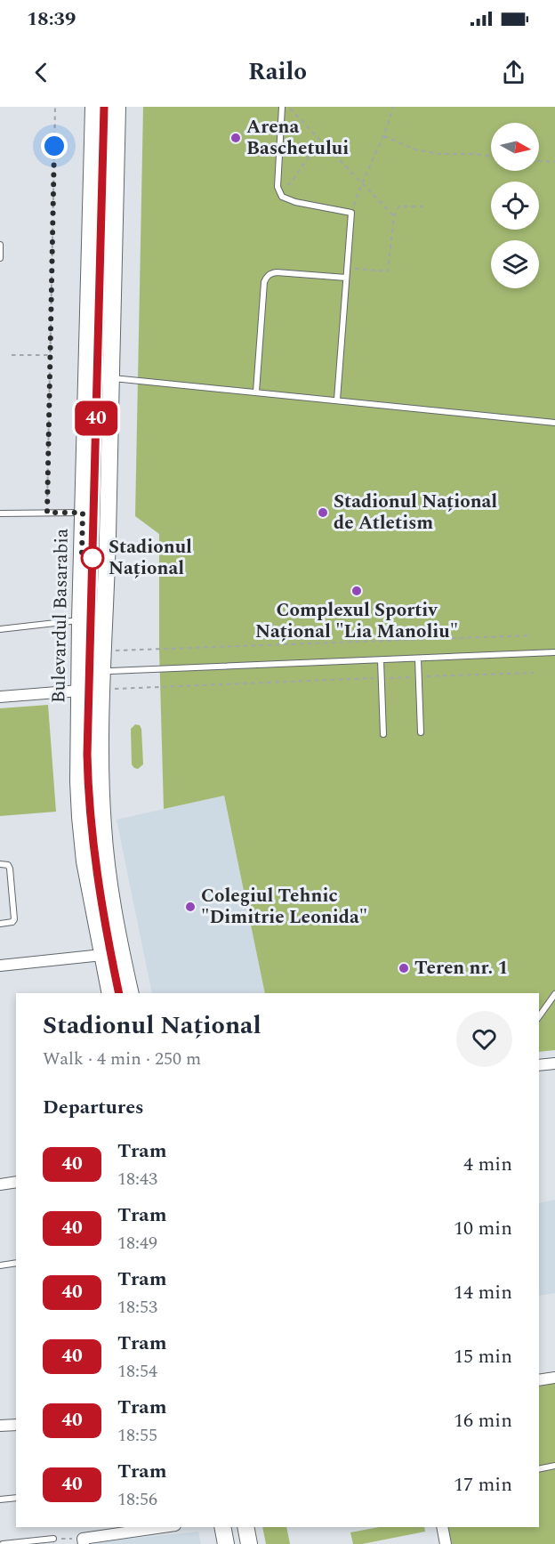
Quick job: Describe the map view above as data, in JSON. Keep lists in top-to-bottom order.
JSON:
{
  "streets": {
    "main road": ["Bulevardul Basarabia"]
  },
  "places": [
    "Arena Baschetului",
    "Stadionul Național de Atletism",
    "Stadionul Național",
    "Complexul Sportiv Național \"Lia Manoliu\"",
    "Colegiul Tehnic \"Dimitrie Leonida\"",
    "Teren nr. 1"
  ],
  "lines": ["tram line 40"],
  "north": "right",
  "page": {
    "status": "18:39",
    "header": "Railo",
    "on_map": "40",
    "heading": [
      ["Stadionul Național", "Walk · 4 min · 250 m"],
      "Departures"
    ],
    "list": [
      {
        "mark": "40",
        "name": "Tram",
        "note": "18:43",
        "value": "4 min"
      },
      {
        "mark": "40",
        "name": "Tram",
        "note": "18:49",
        "value": "10 min"
      },
      {
        "mark": "40",
        "name": "Tram",
        "note": "18:53",
        "value": "14 min"
      },
      {
        "mark": "40",
        "name": "Tram",
        "note": "18:54",
        "value": "15 min"
      },
      {
        "mark": "40",
        "name": "Tram",
        "note": "18:55",
        "value": "16 min"
      },
      {
        "mark": "40",
        "name": "Tram",
        "note": "18:56",
        "value": "17 min"
      }
    ]
  }
}
